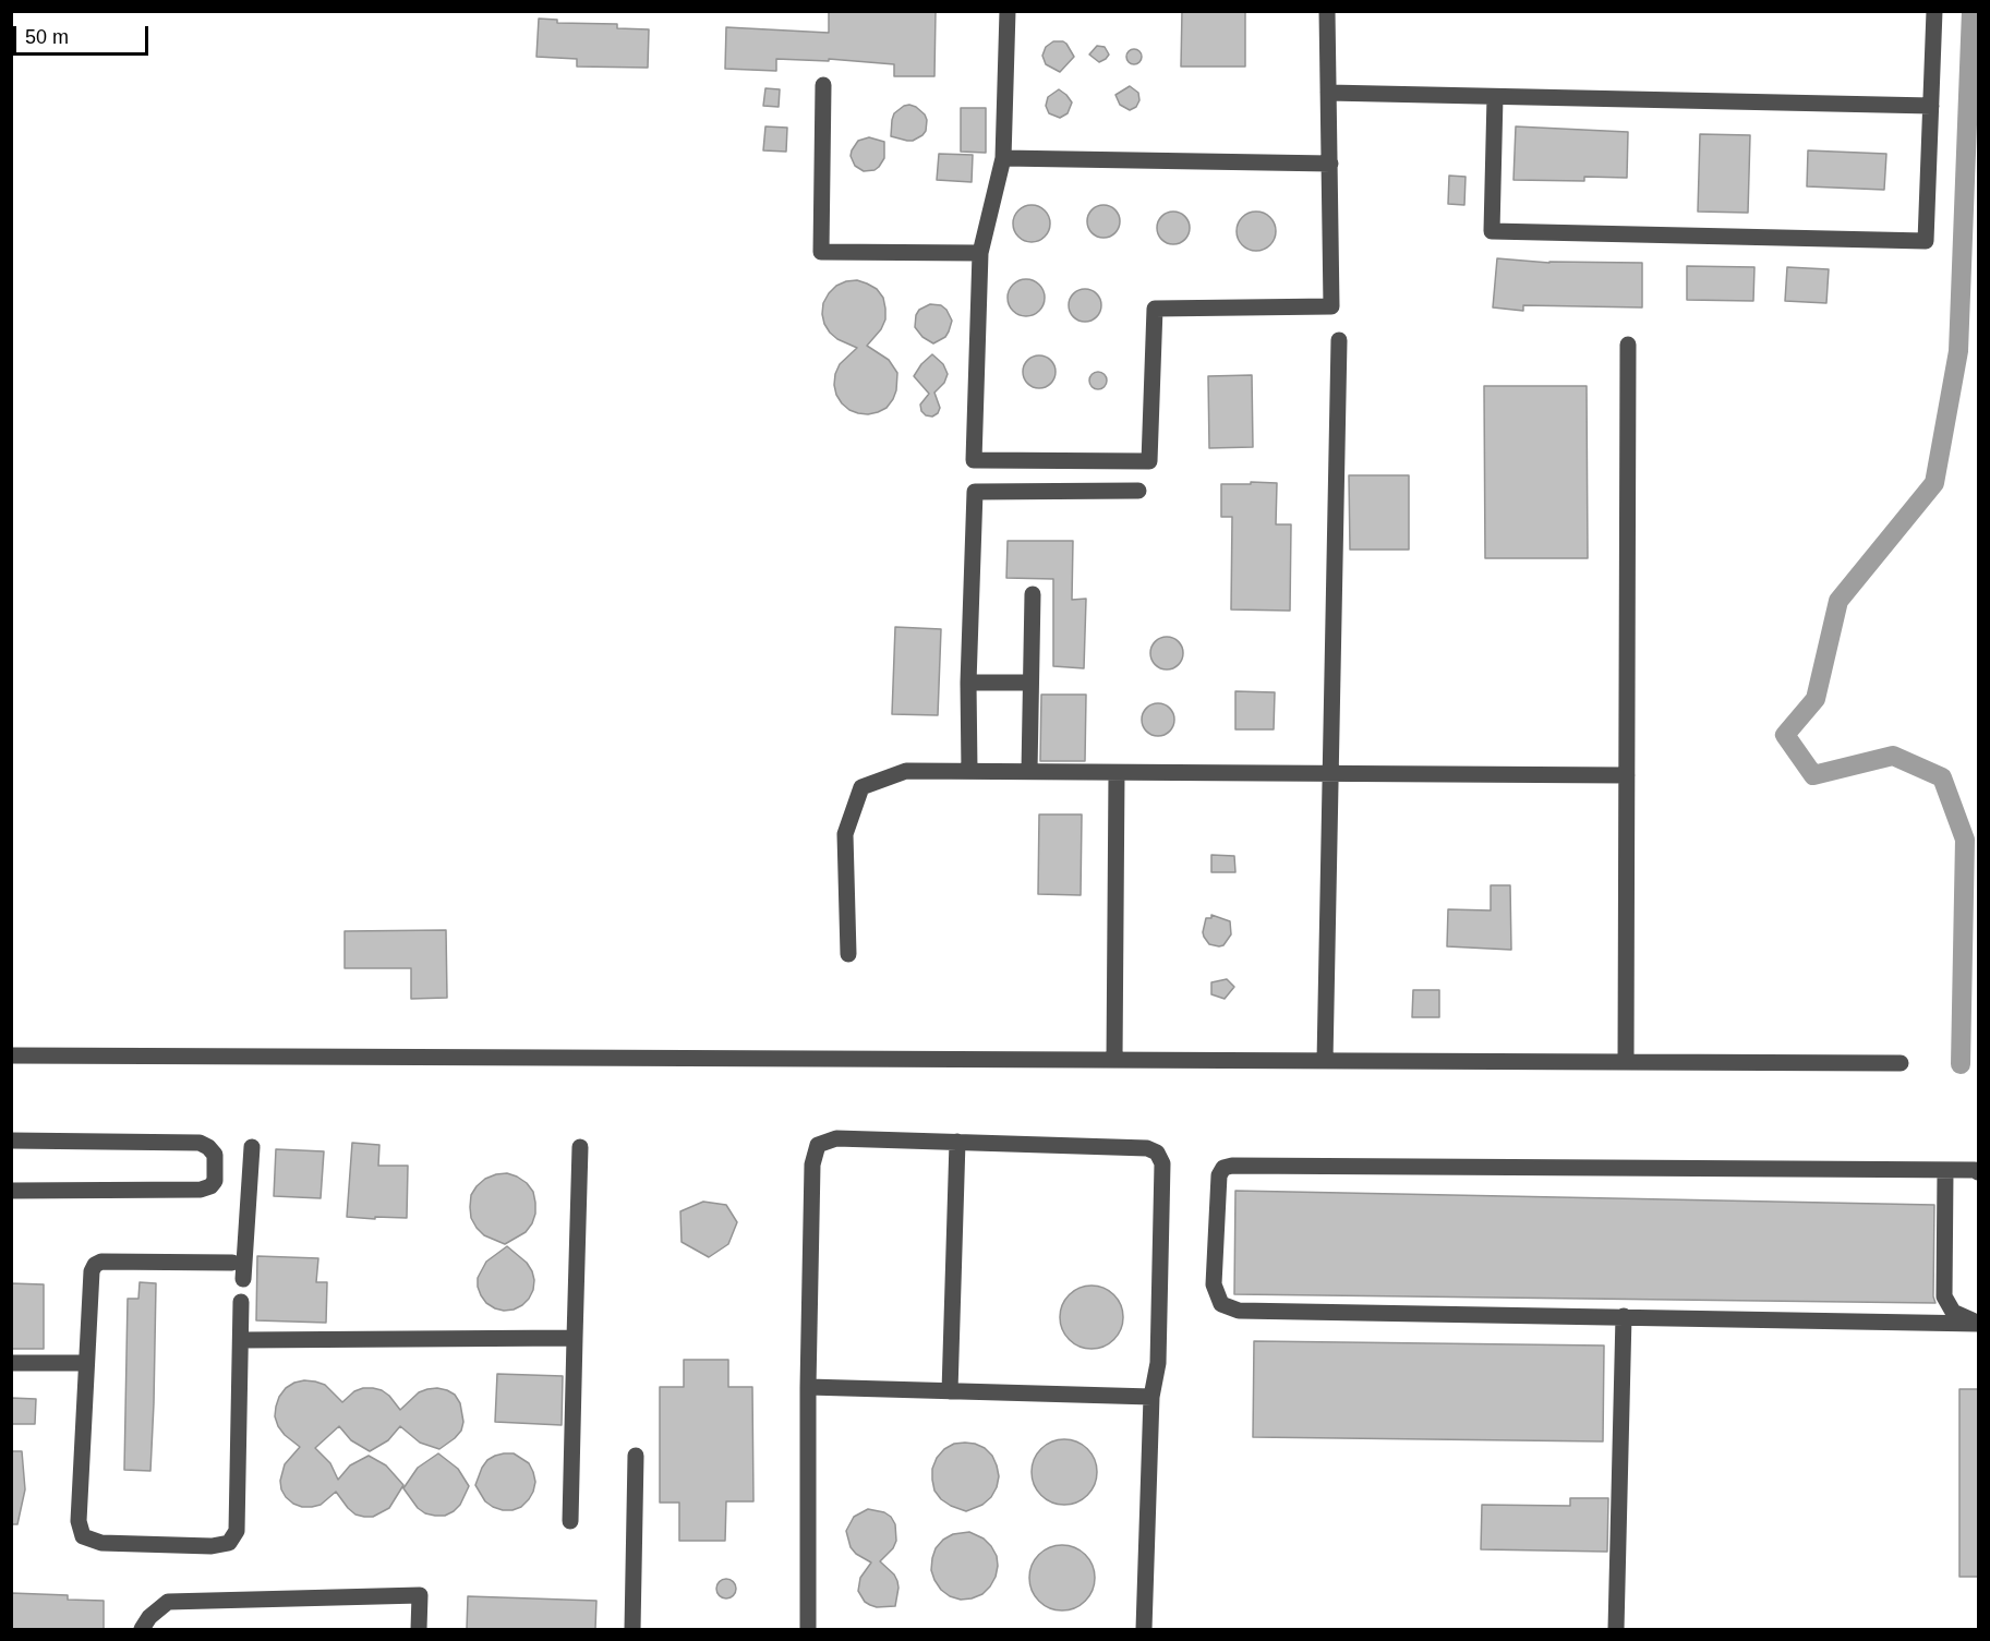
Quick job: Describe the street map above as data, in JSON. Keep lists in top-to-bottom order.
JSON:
{
  "scale_bar": "50 m"
}
